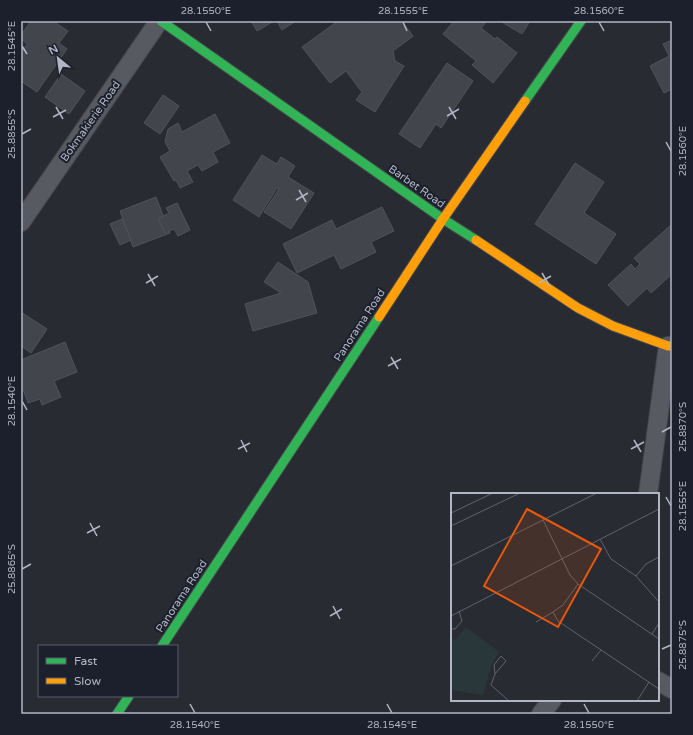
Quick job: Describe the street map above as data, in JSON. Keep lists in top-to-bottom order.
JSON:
{
  "streets": {
    "street": ["Bokmakierie Road", "Barbet Road", "Panorama Road"]
  },
  "crossings": [
    ["Bokmakierie Road", "Barbet Road"],
    ["Barbet Road", "Panorama Road"]
  ],
  "legend": ["Fast", "Slow"],
  "north": "top left",
  "coordinates": [
    "28.1550°E",
    "28.1555°E",
    "28.1560°E",
    "28.1545°E",
    "25.8855°S",
    "28.1540°E",
    "25.8870°S",
    "25.8865°S",
    "25.8875°S"
  ]
}
